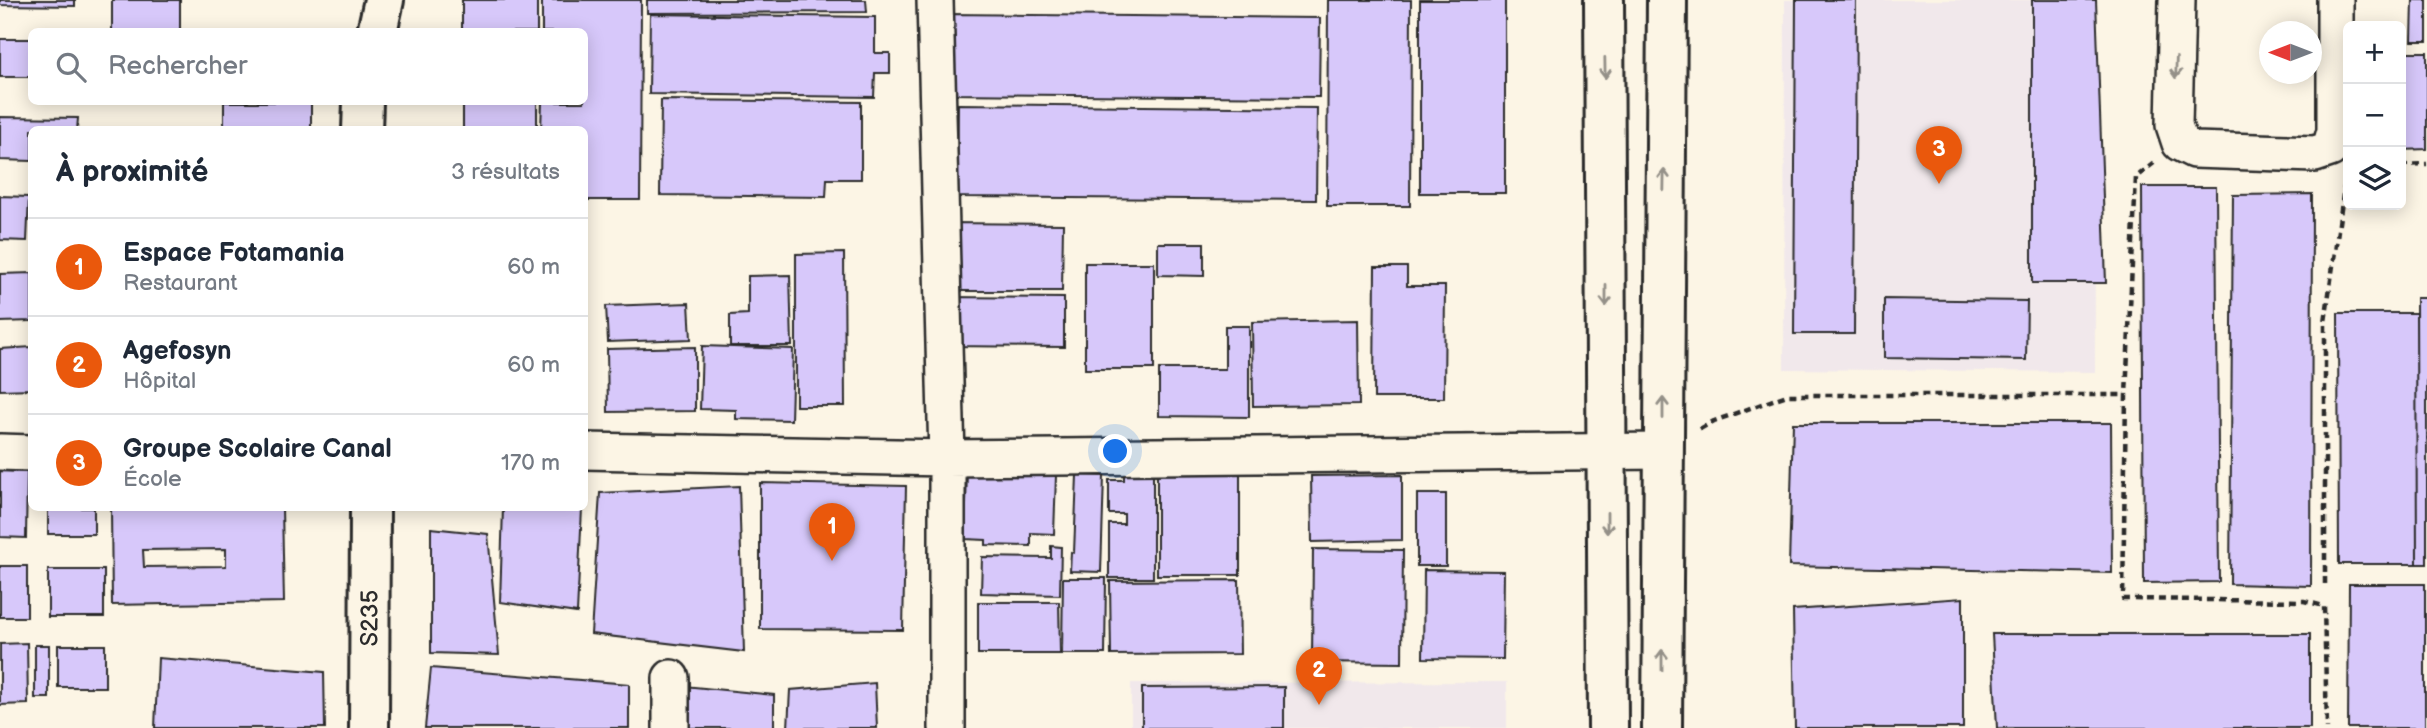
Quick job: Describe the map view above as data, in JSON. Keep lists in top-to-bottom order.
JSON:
{
  "streets": {
    "main road": ["S235"]
  },
  "north": "left",
  "page": {
    "map_buttons": ["+", "−"],
    "search": "Rechercher",
    "pins": ["3", "1", "2"],
    "heading": ["À proximité", "3 résultats"],
    "list": [
      {
        "mark": "1",
        "name": "Espace Fotamania",
        "note": "Restaurant",
        "value": "60 m"
      },
      {
        "mark": "2",
        "name": "Agefosyn",
        "note": "Hôpital",
        "value": "60 m"
      },
      {
        "mark": "3",
        "name": "Groupe Scolaire Canal",
        "note": "École",
        "value": "170 m"
      }
    ]
  }
}
